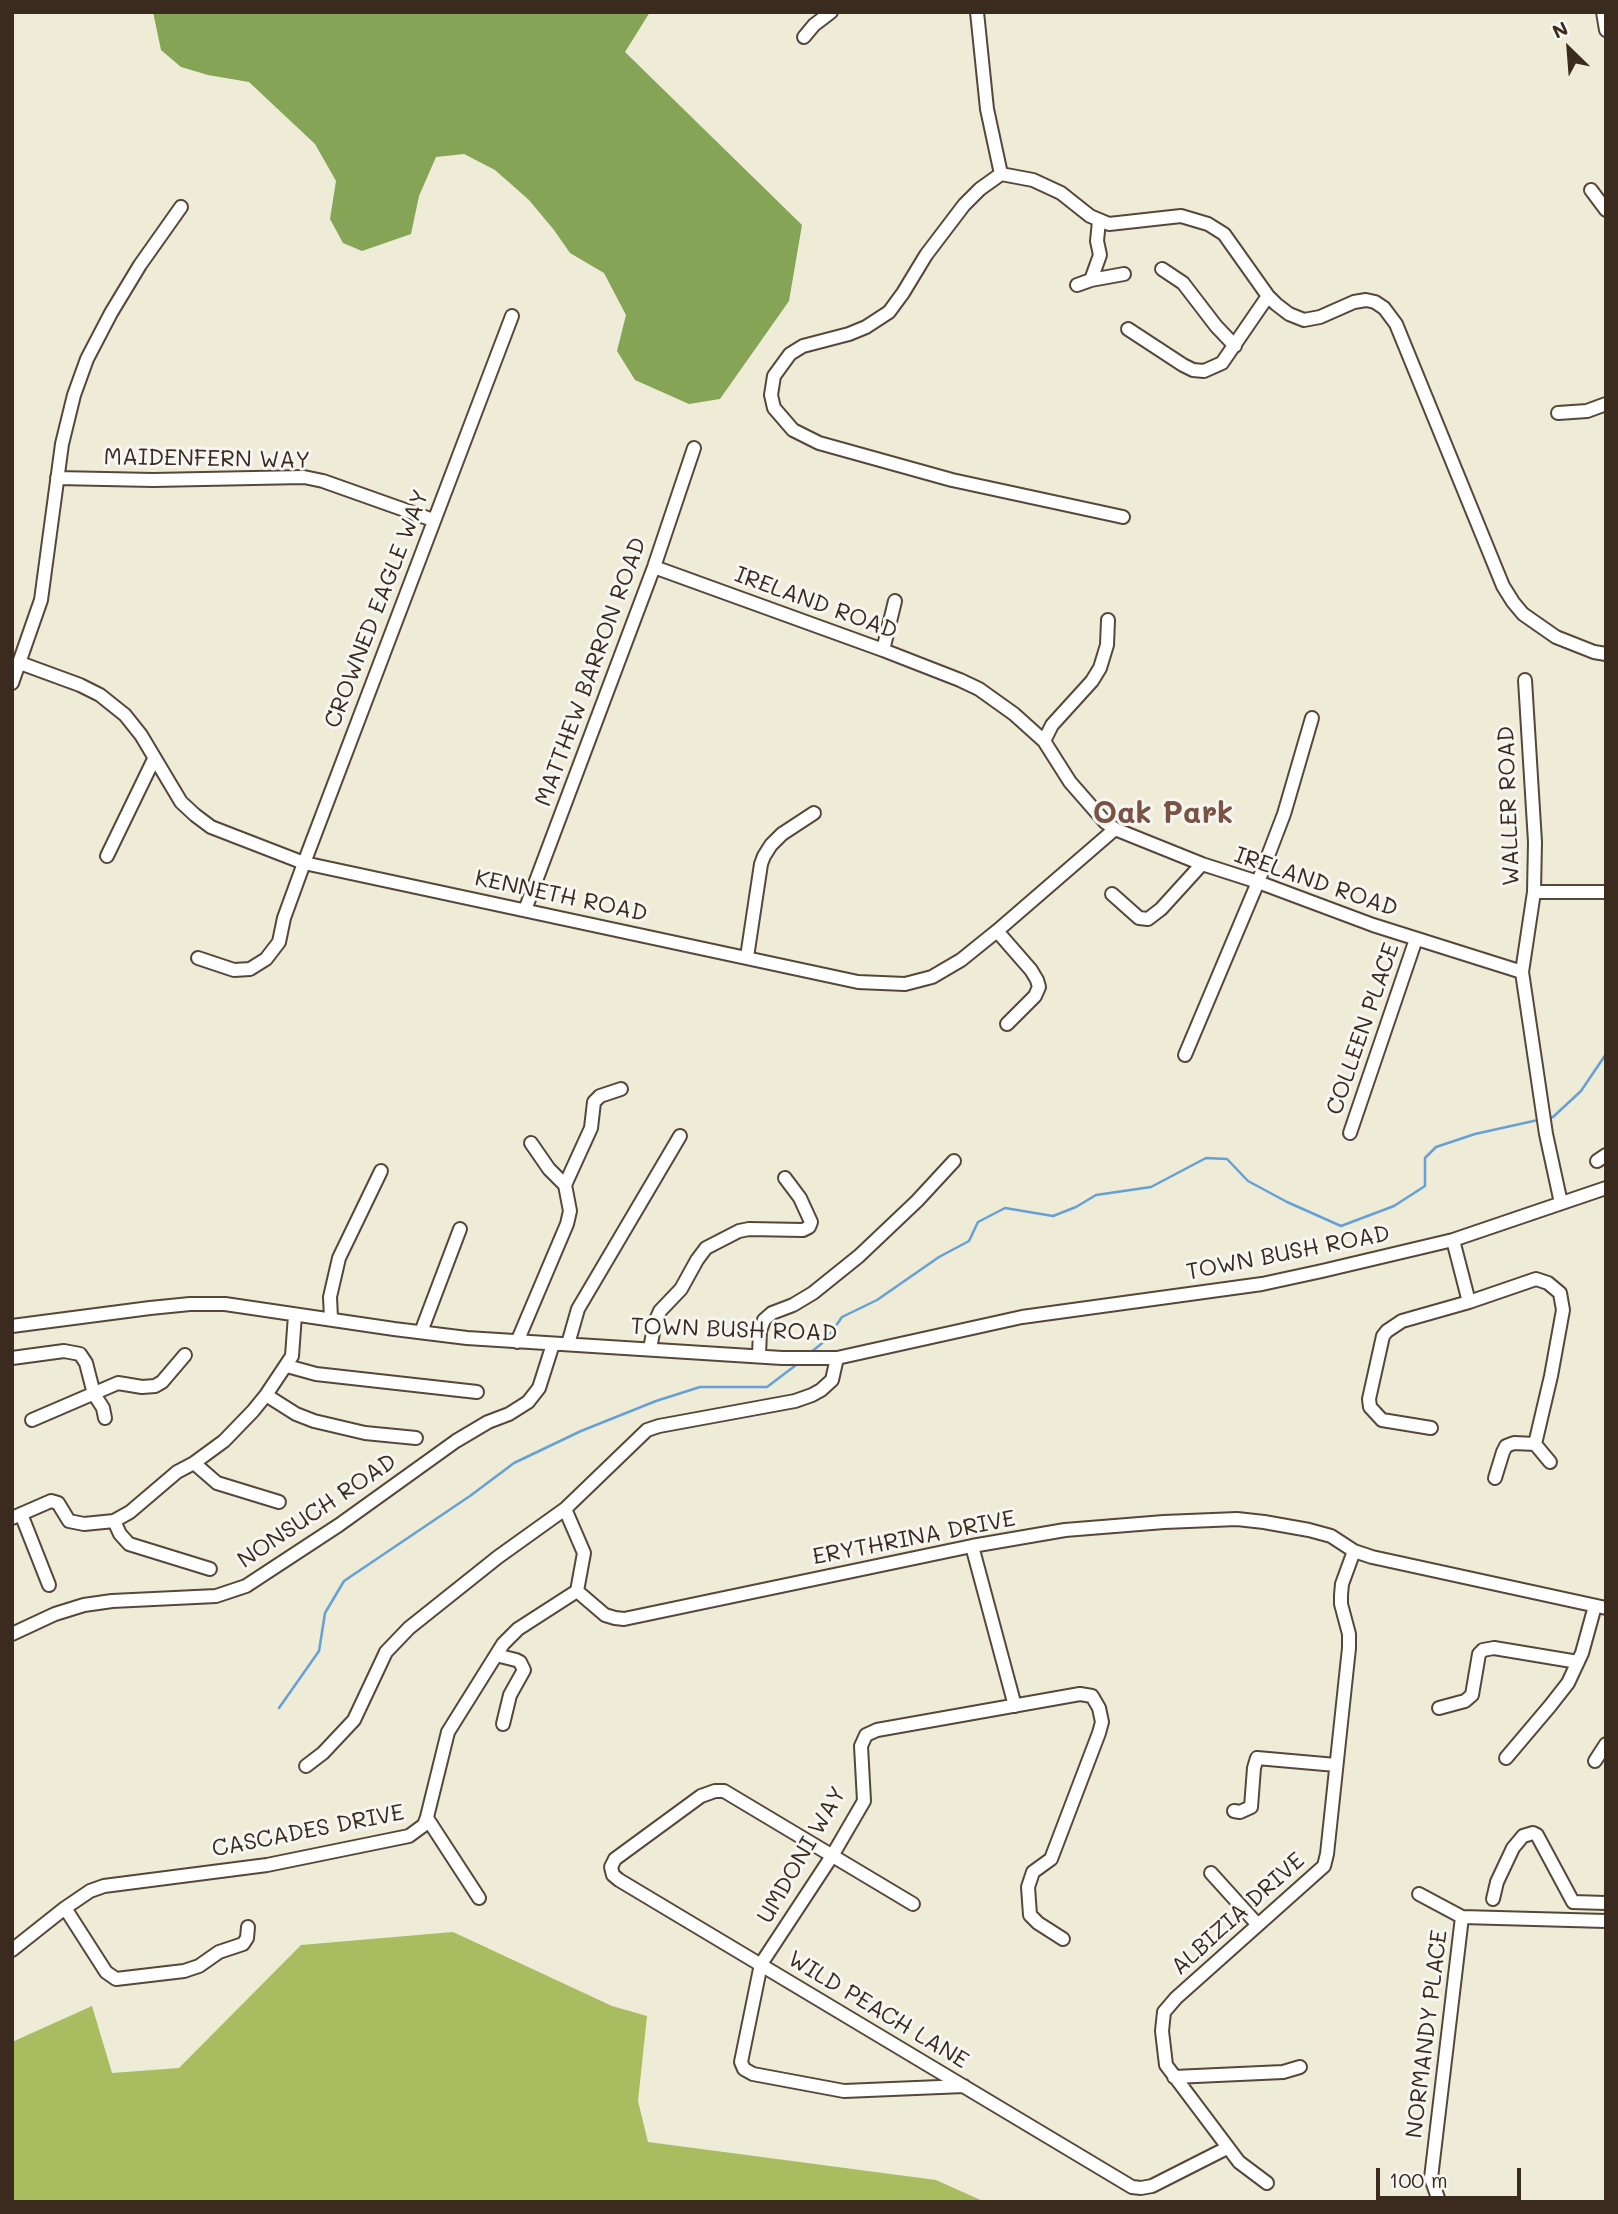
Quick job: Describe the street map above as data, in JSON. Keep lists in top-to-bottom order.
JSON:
{
  "streets": {
    "street": [
      "MAIDENFERN WAY",
      "IRELAND ROAD",
      "CROWNED EAGLE WAY",
      "MATTHEW BARRON ROAD",
      "WALLER ROAD",
      "KENNETH ROAD",
      "COLLEEN PLACE",
      "TOWN BUSH ROAD",
      "NONSUCH ROAD",
      "ERYTHRINA DRIVE",
      "CASCADES DRIVE",
      "UMDONI WAY",
      "ALBIZIA DRIVE",
      "WILD PEACH LANE",
      "NORMANDY PLACE"
    ]
  },
  "crossings": [
    ["MAIDENFERN WAY", "CROWNED EAGLE WAY"],
    ["IRELAND ROAD", "MATTHEW BARRON ROAD"],
    ["IRELAND ROAD", "WALLER ROAD"],
    ["IRELAND ROAD", "KENNETH ROAD"],
    ["IRELAND ROAD", "COLLEEN PLACE"],
    ["CROWNED EAGLE WAY", "KENNETH ROAD"],
    ["MATTHEW BARRON ROAD", "KENNETH ROAD"],
    ["TOWN BUSH ROAD", "NONSUCH ROAD"],
    ["ERYTHRINA DRIVE", "CASCADES DRIVE"],
    ["ERYTHRINA DRIVE", "ALBIZIA DRIVE"],
    ["UMDONI WAY", "WILD PEACH LANE"],
    ["ALBIZIA DRIVE", "WILD PEACH LANE"]
  ],
  "districts": ["Oak Park"],
  "scale_bar": "100 m",
  "north": "top left"
}
